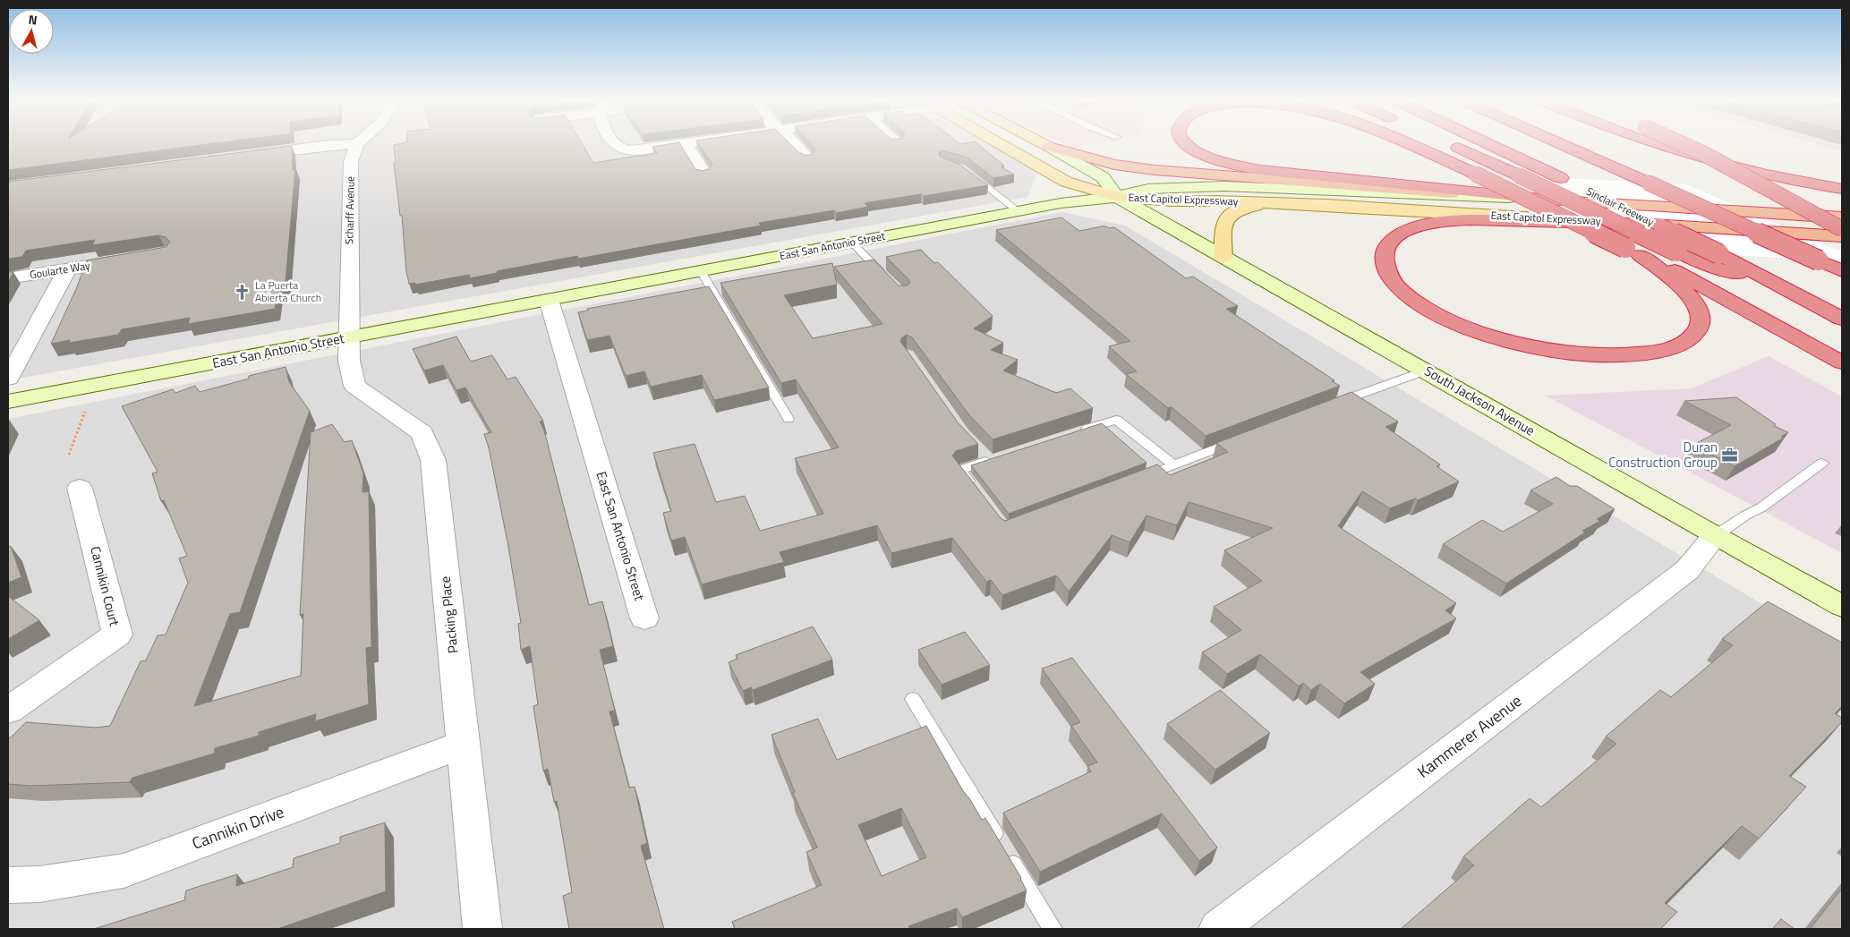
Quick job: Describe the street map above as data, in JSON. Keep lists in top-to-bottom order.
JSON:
{
  "streets": {
    "highway": ["East Capitol Expressway", "Sinclair Freeway"],
    "main road": ["East San Antonio Street", "South Jackson Avenue"],
    "street": [
      "Scharff Avenue",
      "Goularte Way",
      "Cannikin Court",
      "Packing Place",
      "Kammerer Avenue",
      "Cannikin Drive"
    ]
  },
  "crossings": [
    ["East Capitol Expressway", "East San Antonio Street"],
    ["East Capitol Expressway", "South Jackson Avenue"],
    ["Scharff Avenue", "East San Antonio Street"],
    ["Scharff Avenue", "Packing Place"],
    ["East San Antonio Street", "South Jackson Avenue"],
    ["East San Antonio Street", "Packing Place"],
    ["South Jackson Avenue", "Kammerer Avenue"],
    ["Packing Place", "Cannikin Drive"]
  ],
  "places": {
    "church": ["La Puerta Abierta Church"],
    "office": ["Duran Construction Group"]
  },
  "north": "top"
}
